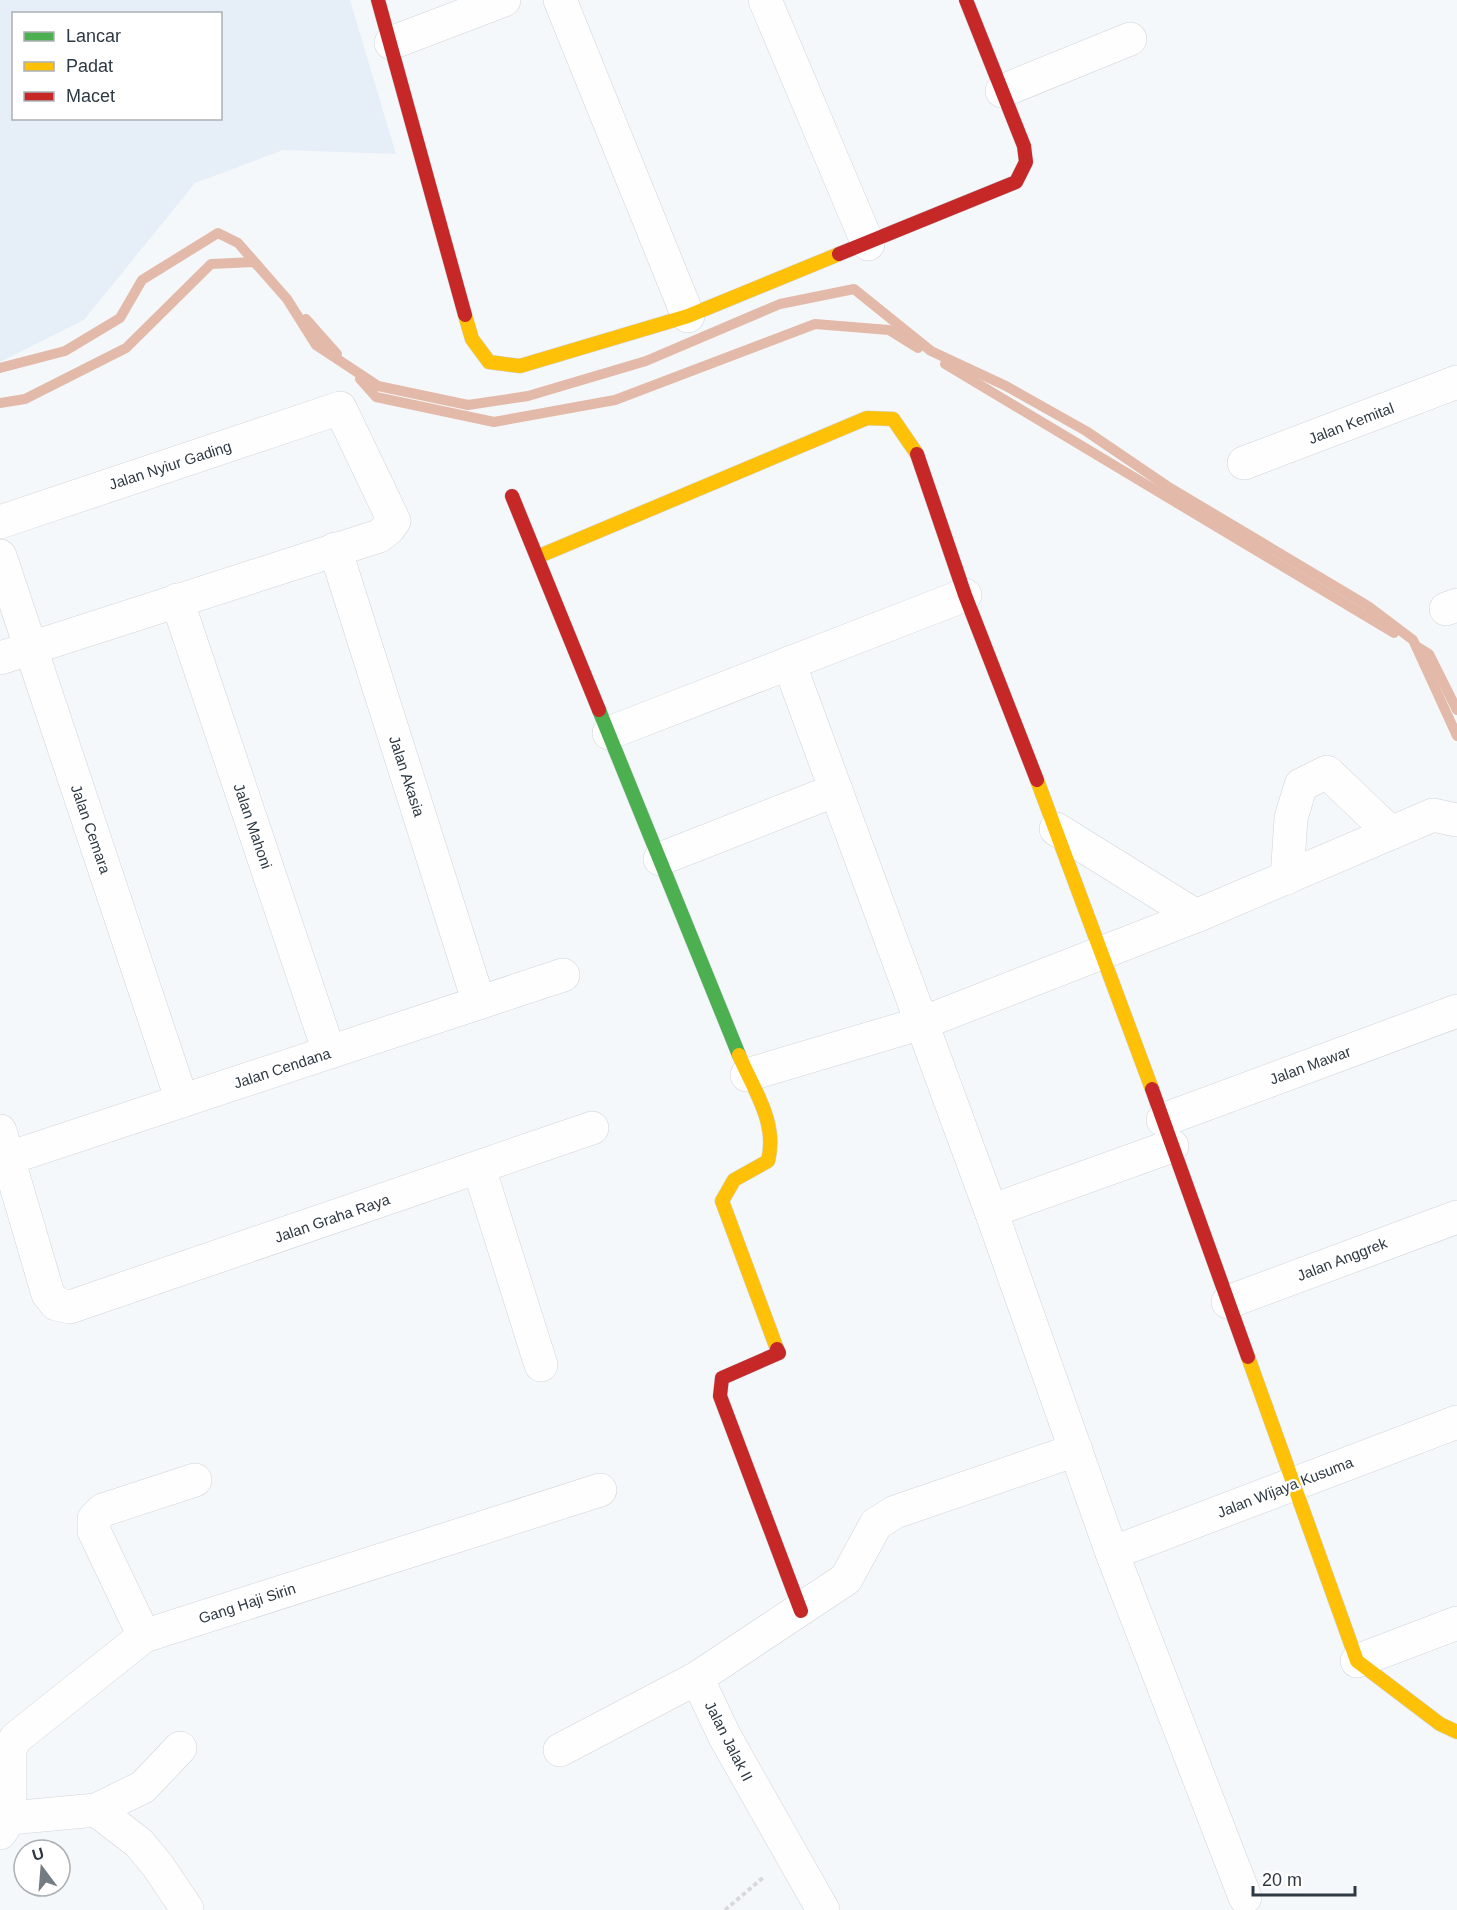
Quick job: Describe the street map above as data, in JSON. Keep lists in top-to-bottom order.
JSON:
{
  "streets": {
    "street": [
      "Jalan Kemital",
      "Jalan Nyiur Gading",
      "Jalan Akasia",
      "Jalan Mahoni",
      "Jalan Cemara",
      "Jalan Mawar",
      "Jalan Cendana",
      "Jalan Graha Raya",
      "Jalan Anggrek",
      "Jalan Wijaya Kusuma",
      "Gang Haji Sirin",
      "Jalan Jalak II"
    ]
  },
  "crossings": [
    ["Jalan Nyiur Gading", "Jalan Akasia"],
    ["Jalan Akasia", "Jalan Cendana"],
    ["Jalan Mahoni", "Jalan Cendana"],
    ["Jalan Cemara", "Jalan Cendana"],
    ["Jalan Cendana", "Jalan Graha Raya"]
  ],
  "legend": ["Lancar", "Padat", "Macet"],
  "scale_bar": "20 m",
  "north": "top"
}
